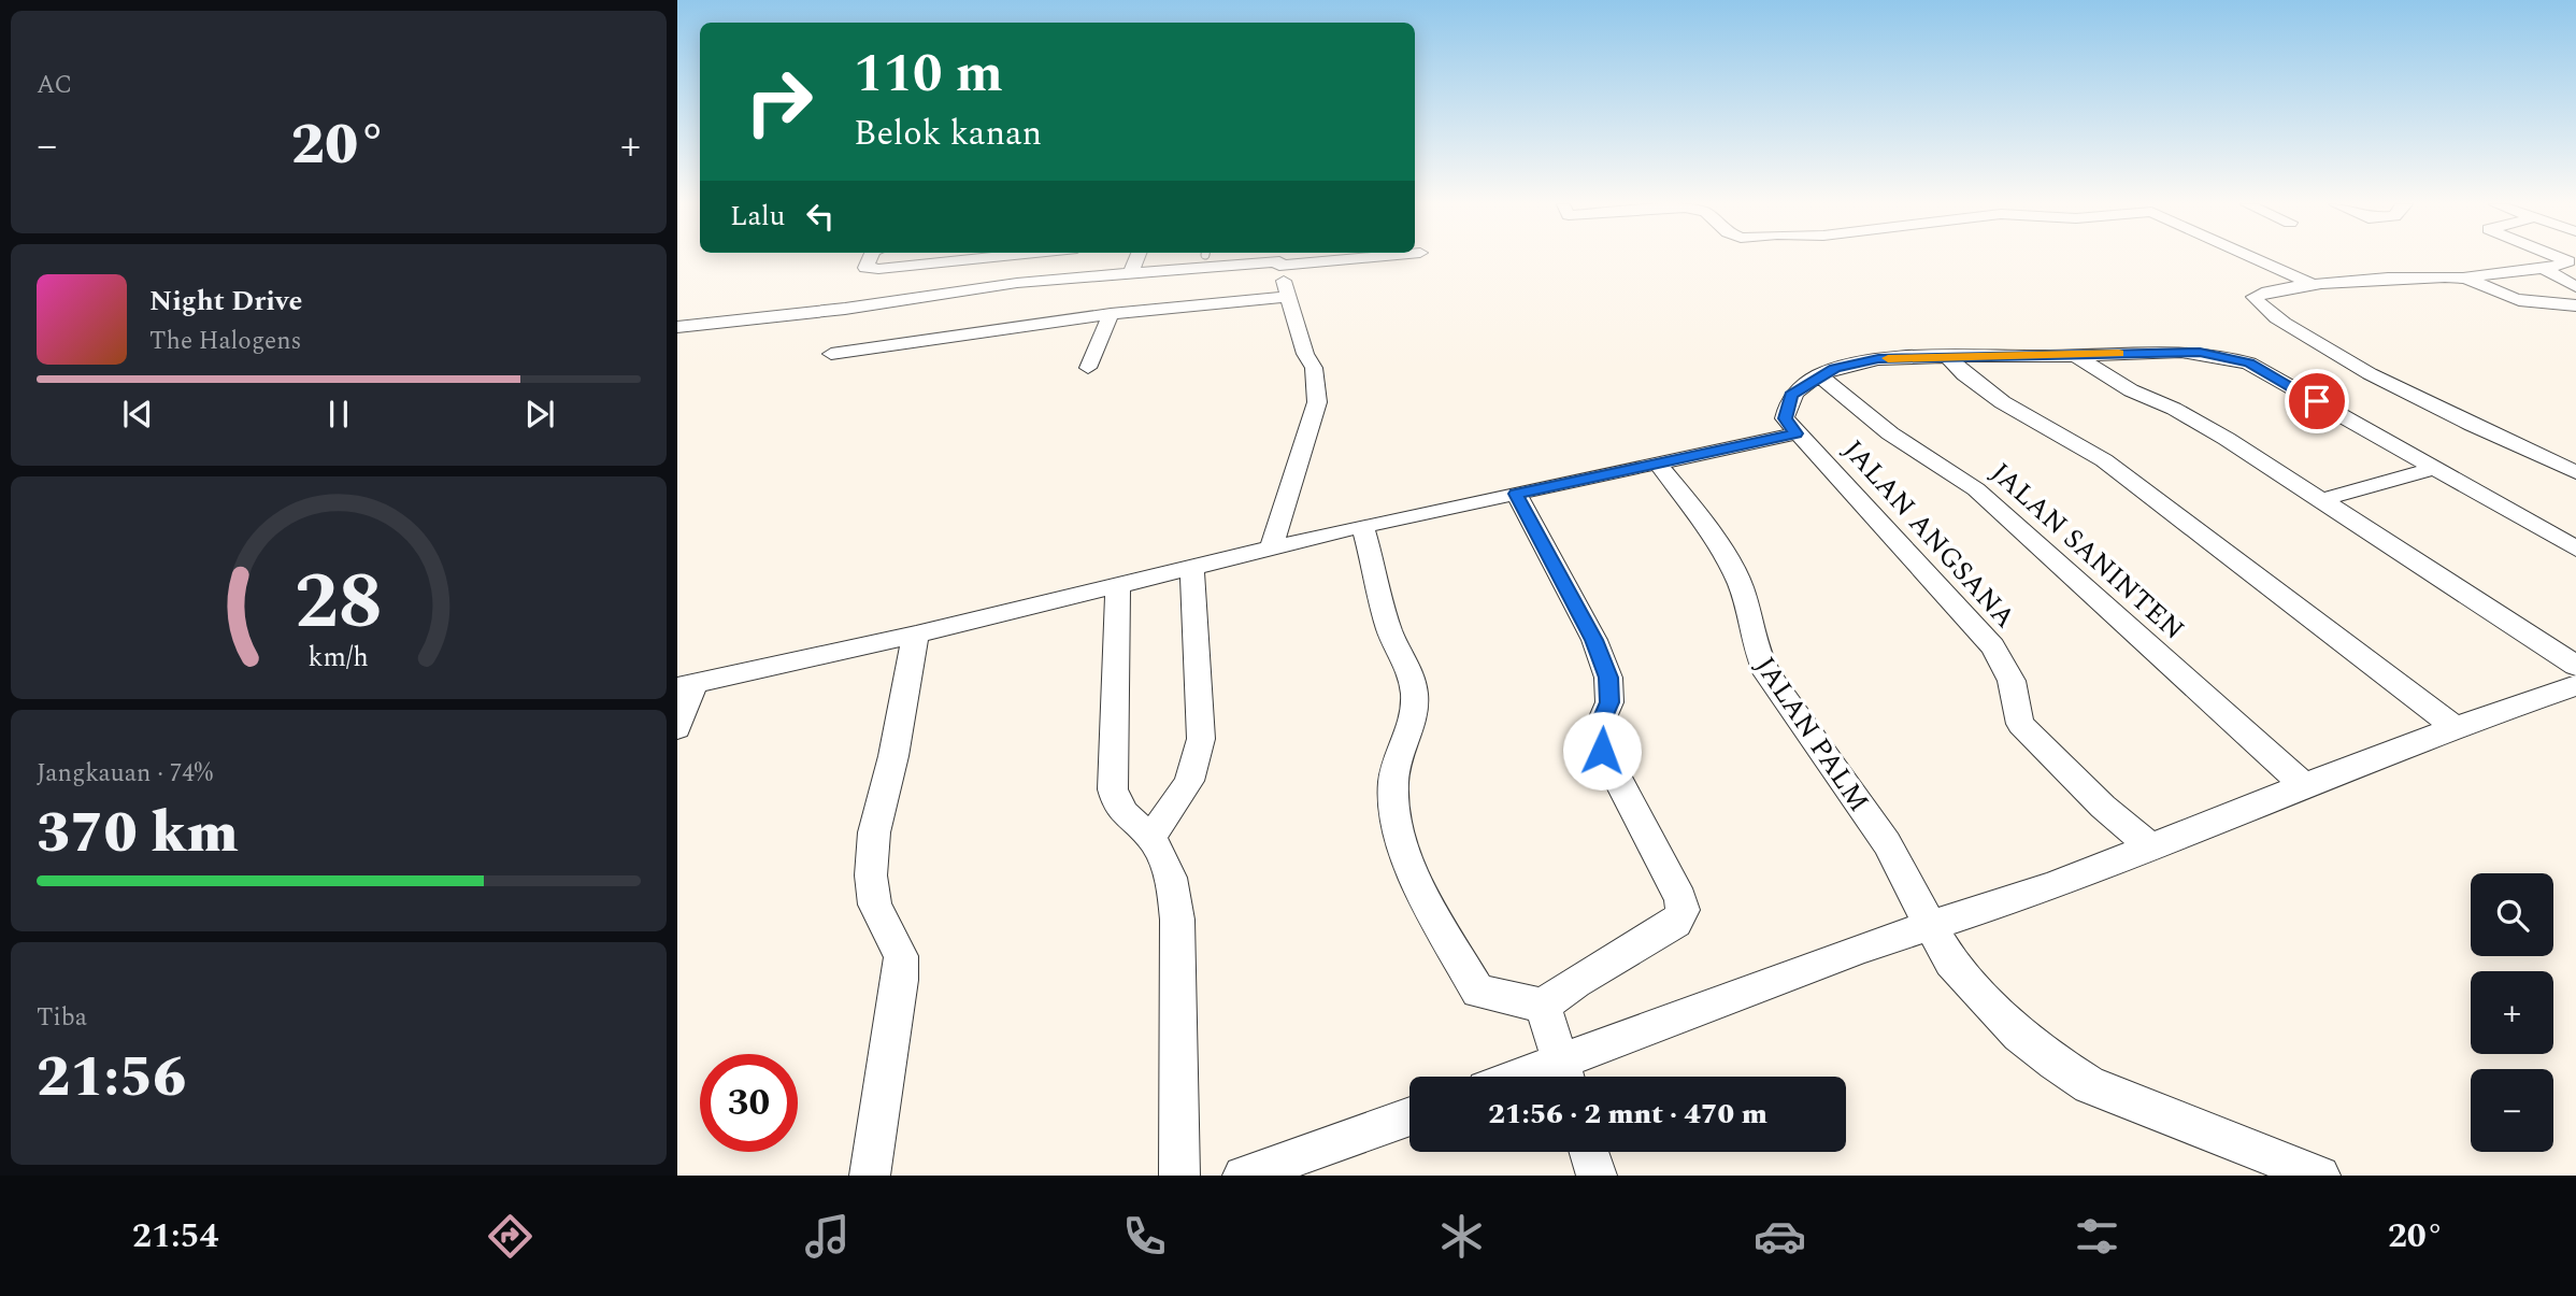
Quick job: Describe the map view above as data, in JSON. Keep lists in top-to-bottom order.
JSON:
{
  "streets": {
    "street": ["JALAN ANGSANA", "JALAN SANINTEN", "JALAN PALM"]
  },
  "page": {
    "tile": [
      "AC",
      ["Jangkauan · 74%", "370 km"],
      ["Tiba", "21:56"]
    ],
    "turn": ["110 m", "Belok kanan"],
    "heat": ["−", "20°", "+"],
    "then": "Lalu",
    "song": ["Night Drive", "The Halogens"],
    "map_buttons": ["+", "−"],
    "limit": "30",
    "trip": "21:56 · 2 mnt · 470 m",
    "tabs": ["21:54", "20°"],
    "gauge": ["28", "km/h"]
  }
}
